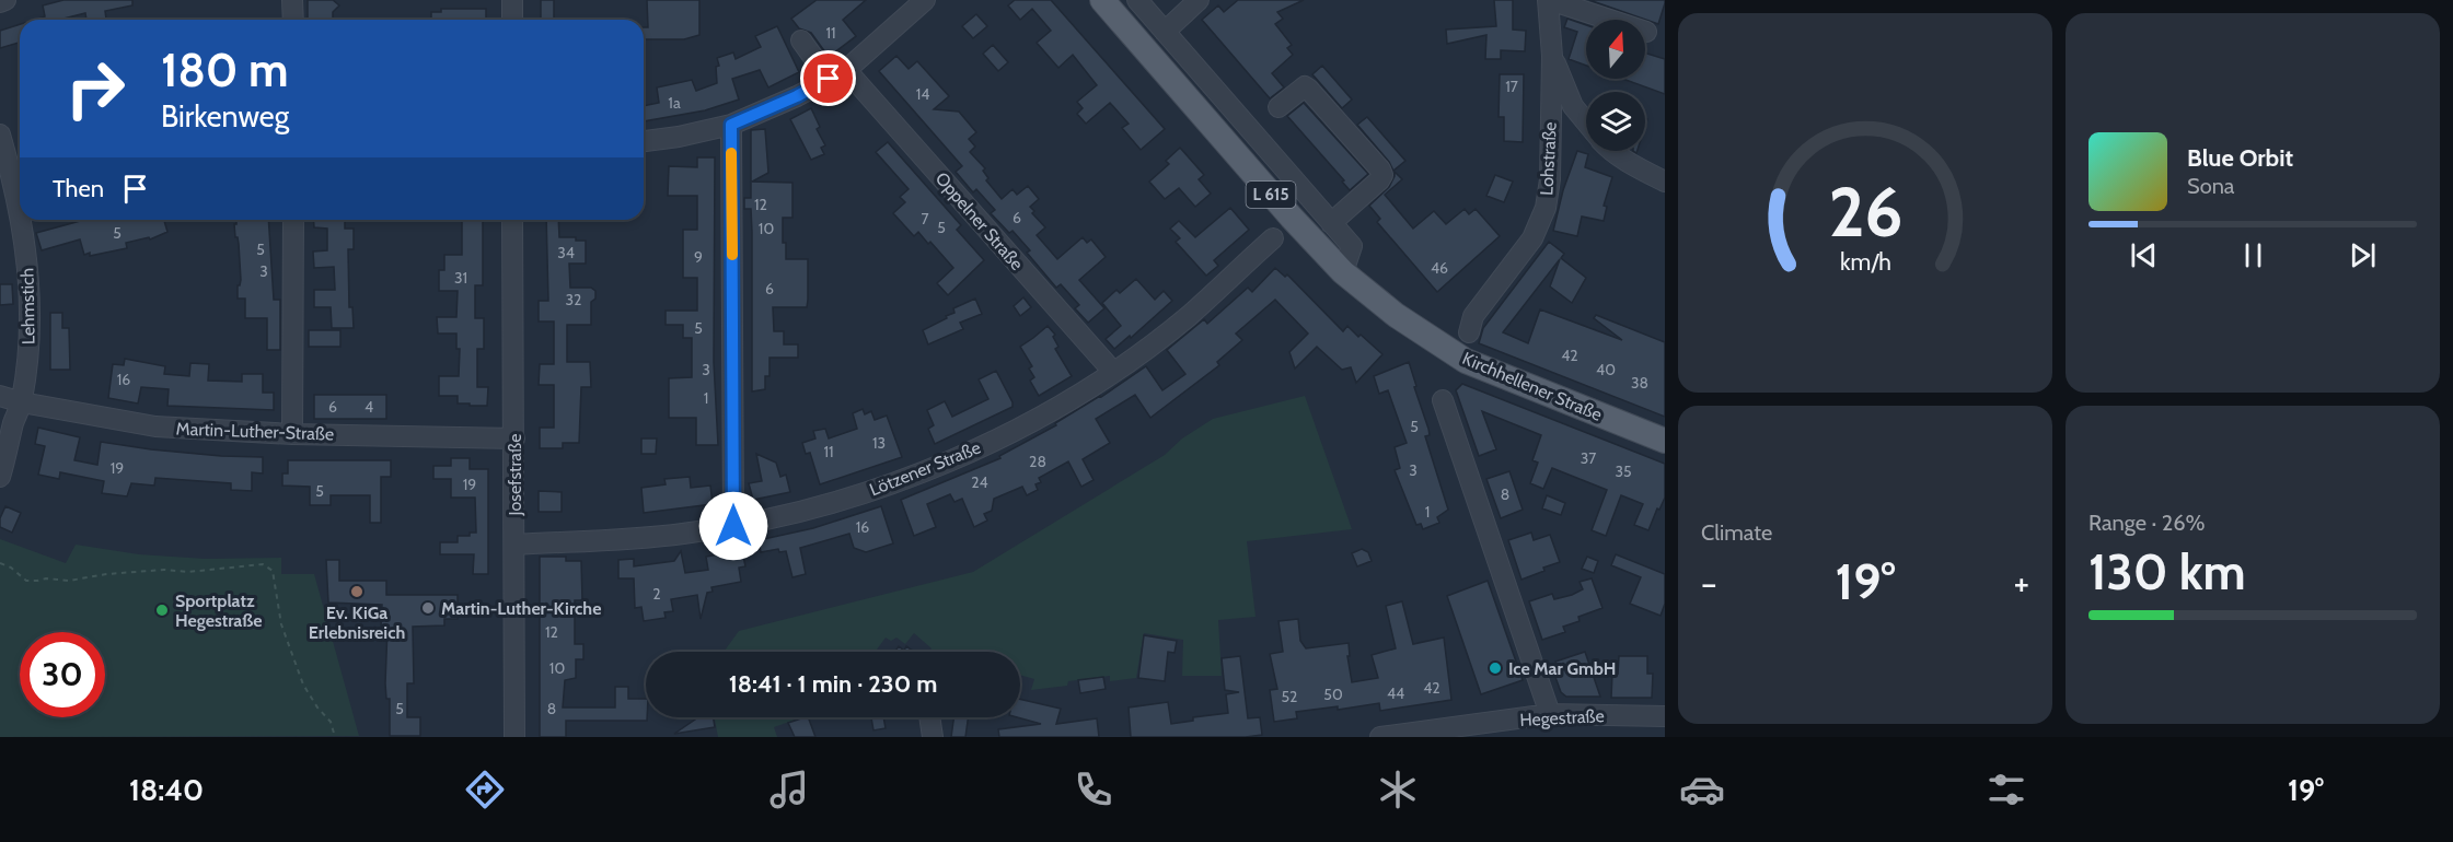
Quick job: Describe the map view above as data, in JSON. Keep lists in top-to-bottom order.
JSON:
{
  "streets": {
    "main road": ["L 615", "Kirchhellener Straße"],
    "street": [
      "Lohstraße",
      "Oppelner Straße",
      "Lehmstich",
      "Martin-Luther-Straße",
      "Lötzener Straße",
      "Josefstraße",
      "Hegestraße"
    ]
  },
  "crossings": [
    ["Oppelner Straße", "Lötzener Straße"],
    ["Lehmstich", "Martin-Luther-Straße"],
    ["Martin-Luther-Straße", "Josefstraße"],
    ["Lötzener Straße", "Josefstraße"]
  ],
  "places": [
    "Ev. KiGa Erlebnisreich",
    "Martin-Luther-Kirche",
    "Sportplatz Hegestraße",
    "Ice Mar GmbH"
  ],
  "house_numbers": [
    "11",
    "17",
    "14",
    "1a",
    "12",
    "6",
    "7",
    "5",
    "10",
    "5",
    "5",
    "34",
    "9",
    "46",
    "3",
    "31",
    "6",
    "32",
    "5",
    "42",
    "3",
    "40",
    "16",
    "38",
    "1",
    "6",
    "4",
    "5",
    "13",
    "11",
    "37",
    "28",
    "19",
    "3",
    "35",
    "24",
    "19",
    "5",
    "8",
    "1",
    "16",
    "2",
    "12",
    "10",
    "42",
    "44",
    "50",
    "52",
    "5",
    "8"
  ],
  "north": "top",
  "page": {
    "turn": ["180 m", "Birkenweg"],
    "song": ["Blue Orbit", "Sona"],
    "then": "Then",
    "tile": [
      "Climate",
      ["Range · 26%", "130 km"]
    ],
    "heat": ["−", "19°", "+"],
    "limit": "30",
    "trip": "18:41 · 1 min · 230 m",
    "tabs": ["18:40", "19°"],
    "gauge": ["26", "km/h"]
  }
}
